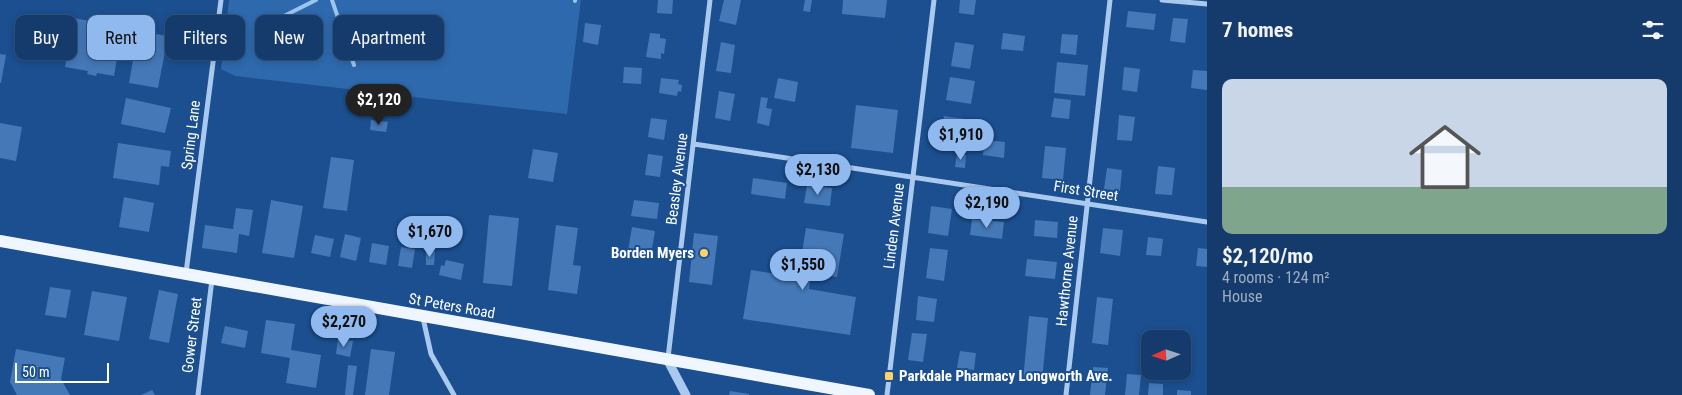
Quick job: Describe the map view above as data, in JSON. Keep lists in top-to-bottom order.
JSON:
{
  "streets": {
    "main road": ["St Peters Road"],
    "street": [
      "Spring Lane",
      "Beasley Avenue",
      "First Street",
      "Linden Avenue",
      "Hawthorne Avenue",
      "Gower Street"
    ]
  },
  "crossings": [
    ["Spring Lane", "St Peters Road"],
    ["Beasley Avenue", "First Street"],
    ["Beasley Avenue", "St Peters Road"],
    ["First Street", "Linden Avenue"],
    ["First Street", "Hawthorne Avenue"],
    ["St Peters Road", "Gower Street"]
  ],
  "places": {
    "other": ["Borden Myers"],
    "transit": ["Parkdale Pharmacy Longworth Ave."]
  },
  "scale_bar": "50 m",
  "north": "left",
  "page": {
    "heading": "7 homes",
    "chip": [
      "Buy",
      "Rent",
      "Filters",
      "New",
      "Apartment"
    ],
    "list": [
      {
        "name": "$2,120/mo",
        "note": "4 rooms · 124 m² · House"
      }
    ],
    "price": [
      "$2,120",
      "$1,910",
      "$2,130",
      "$2,190",
      "$1,670",
      "$1,550",
      "$2,270"
    ],
    "scale": "50 m"
  }
}
